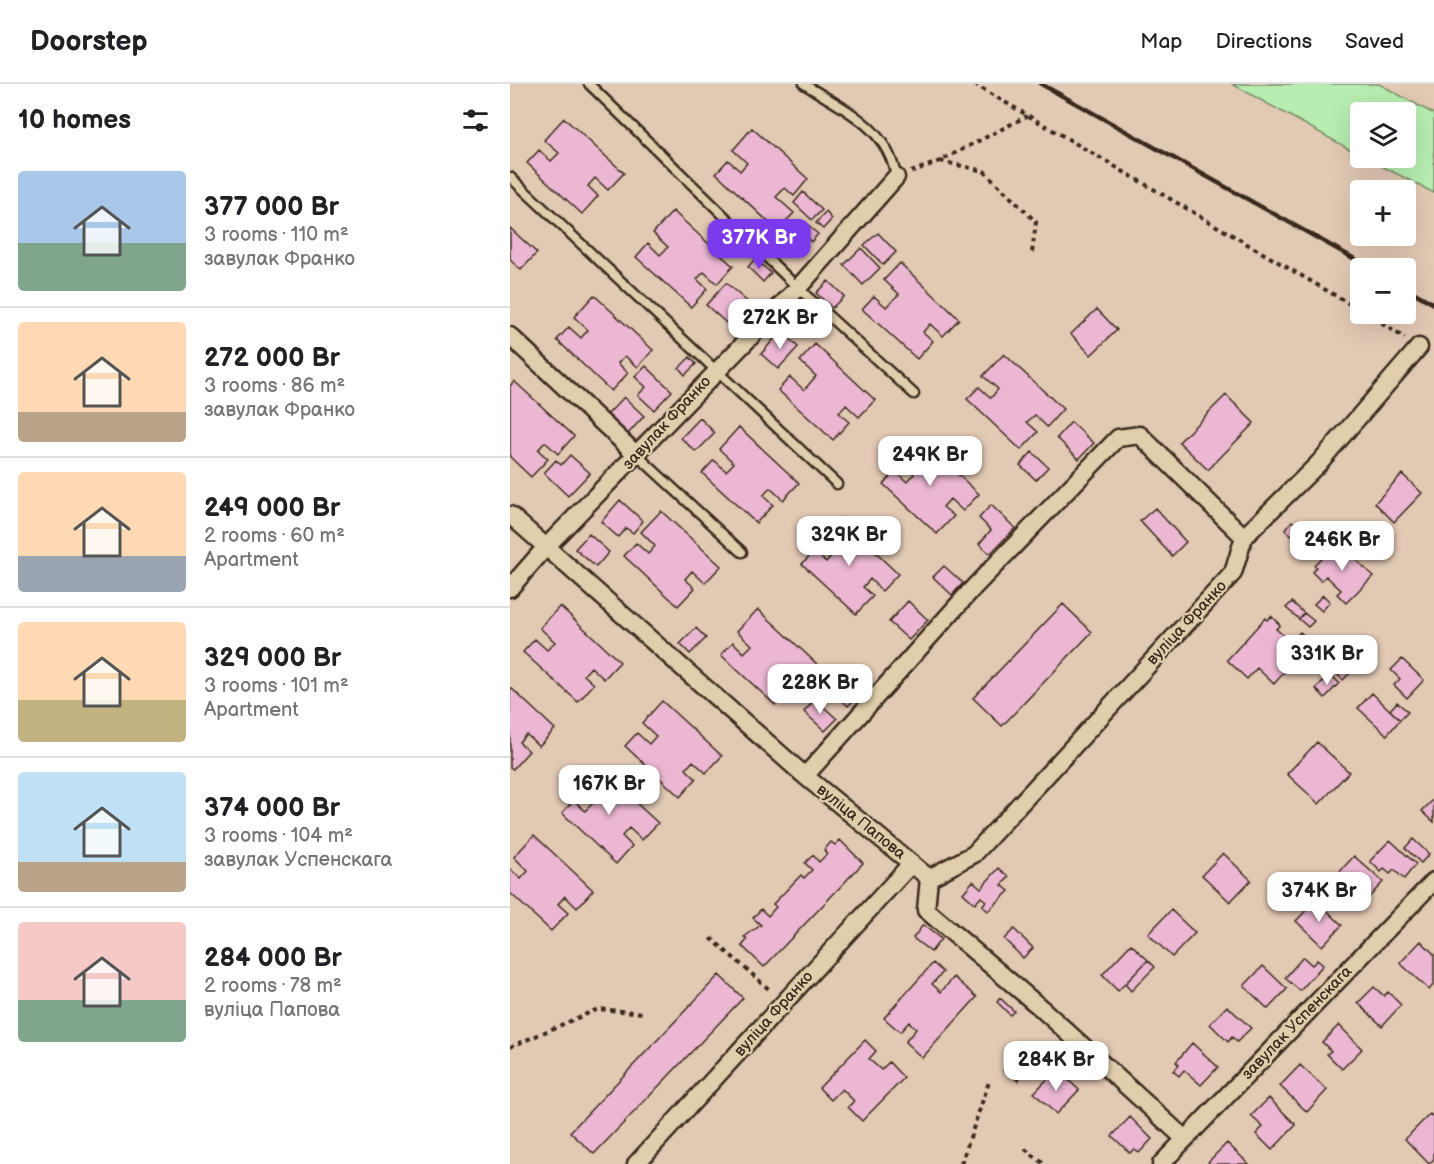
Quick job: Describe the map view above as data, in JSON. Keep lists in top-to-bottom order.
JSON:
{
  "streets": {
    "street": [
      "завулак Франко",
      "вуліца Франко",
      "вуліца Папова",
      "завулак Успенскага"
    ]
  },
  "crossings": [
    ["завулак Франко", "вуліца Папова"],
    ["вуліца Франко", "вуліца Папова"]
  ],
  "page": {
    "header": "Doorstep",
    "nav": ["Map", "Directions", "Saved"],
    "heading": "10 homes",
    "map_buttons": ["+", "−"],
    "list": [
      {
        "name": "377 000 Br",
        "note": "3 rooms · 110 m² · завулак Франко"
      },
      {
        "name": "272 000 Br",
        "note": "3 rooms · 86 m² · завулак Франко"
      },
      {
        "name": "249 000 Br",
        "note": "2 rooms · 60 m² · Apartment"
      },
      {
        "name": "329 000 Br",
        "note": "3 rooms · 101 m² · Apartment"
      },
      {
        "name": "374 000 Br",
        "note": "3 rooms · 104 m² · завулак Успенскага"
      },
      {
        "name": "284 000 Br",
        "note": "2 rooms · 78 m² · вуліца Папова"
      }
    ],
    "price": [
      "377K Br",
      "272K Br",
      "249K Br",
      "329K Br",
      "246K Br",
      "331K Br",
      "228K Br",
      "167K Br",
      "374K Br",
      "284K Br"
    ]
  }
}
